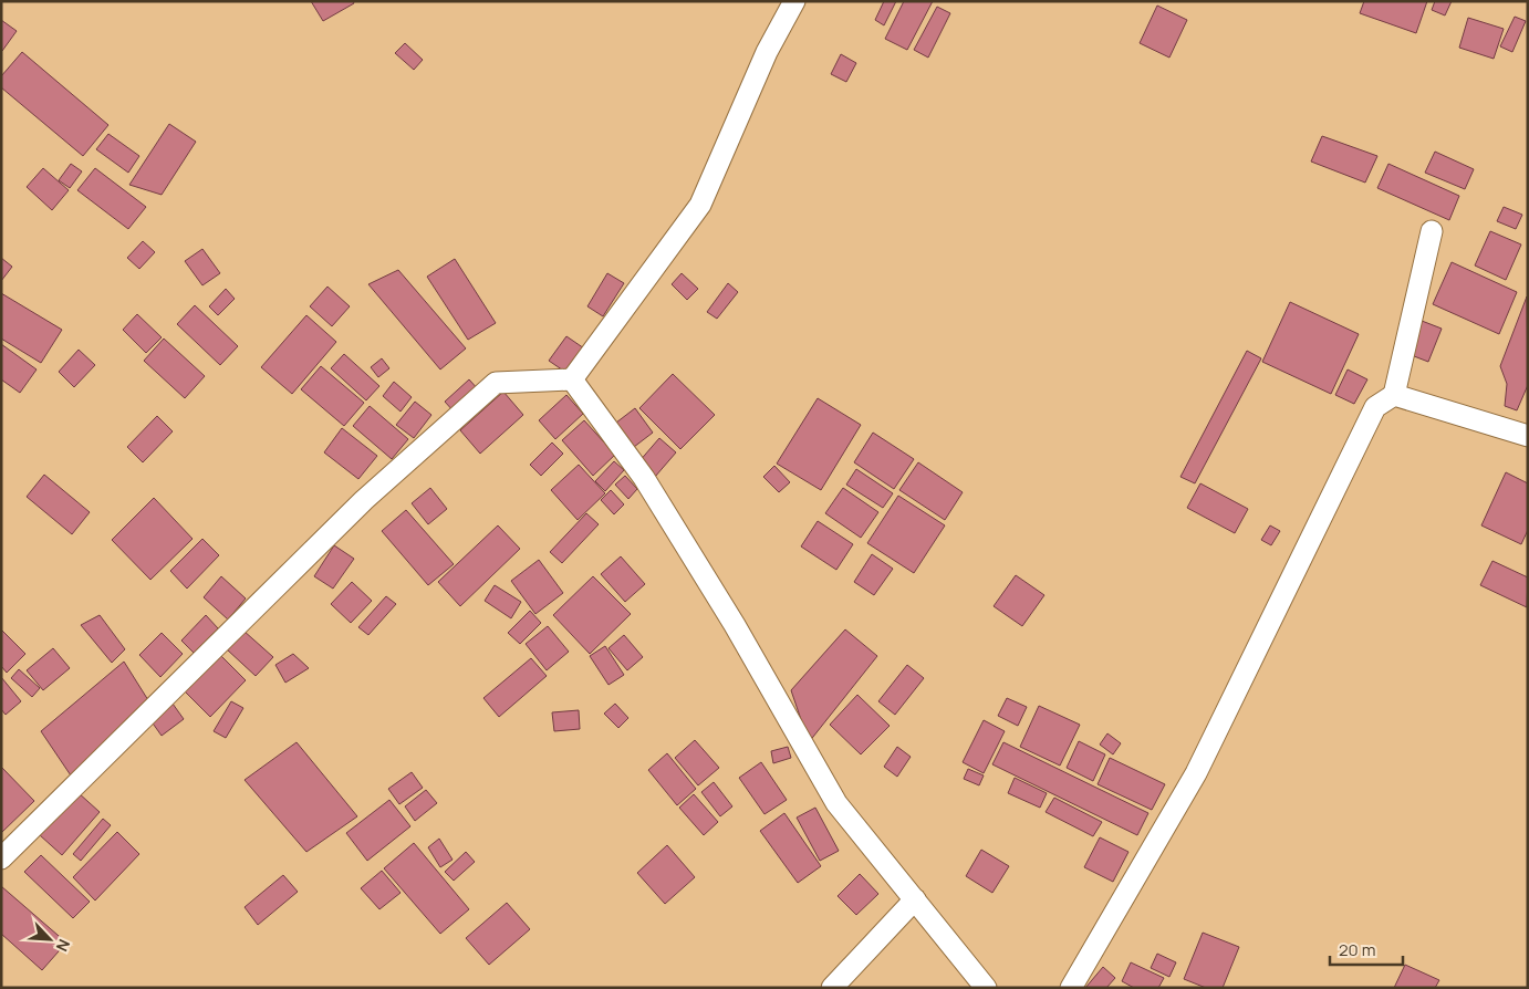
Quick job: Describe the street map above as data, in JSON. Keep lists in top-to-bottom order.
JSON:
{
  "scale_bar": "20 m",
  "north": "bottom right"
}
